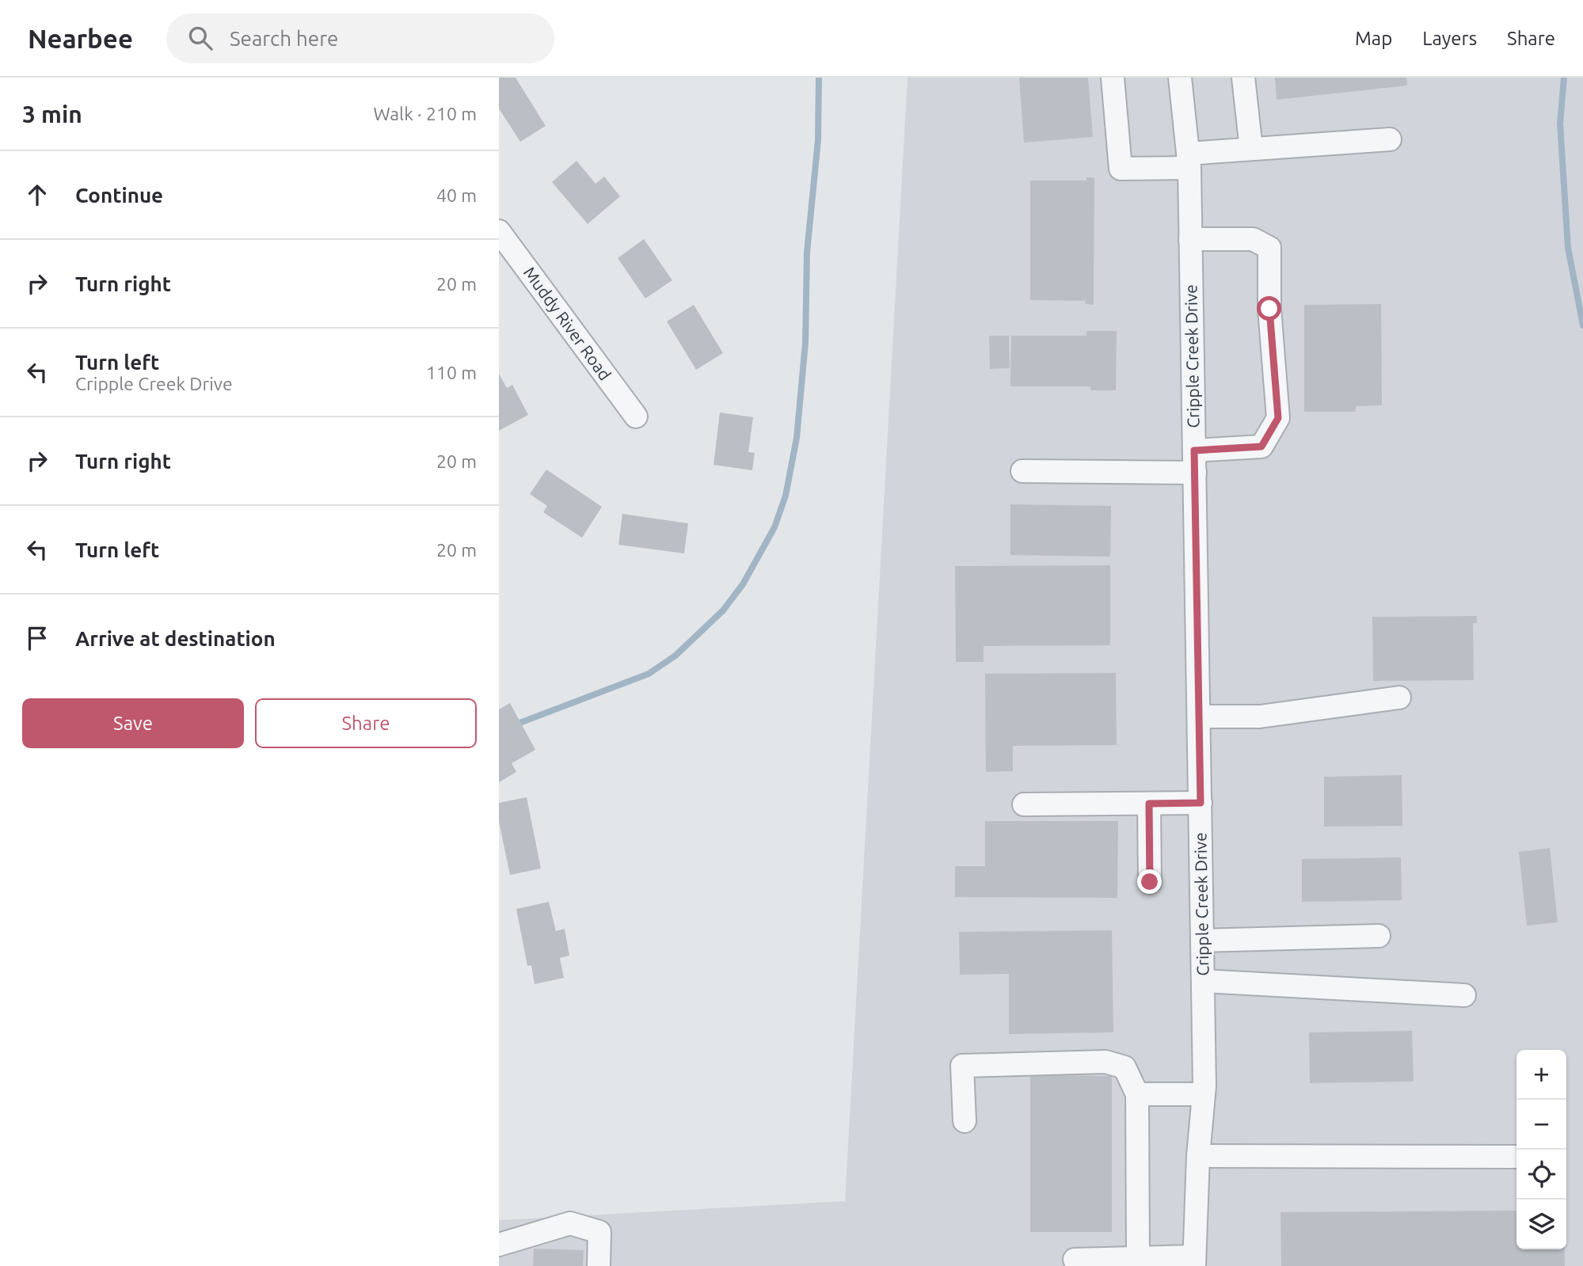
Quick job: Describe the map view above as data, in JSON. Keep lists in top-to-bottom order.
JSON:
{
  "streets": {
    "street": ["Muddy River Road", "Cripple Creek Drive"]
  },
  "page": {
    "header": "Nearbee",
    "search": "Search here",
    "nav": ["Map", "Layers", "Share"],
    "heading": ["3 min", "Walk · 210 m"],
    "list": [
      ["Continue", "40 m"],
      ["Turn right", "20 m"],
      ["Turn left", "Cripple Creek Drive", "110 m"],
      ["Turn right", "20 m"],
      ["Turn left", "20 m"],
      "Arrive at destination"
    ],
    "buttons": ["Save", "Share"],
    "map_buttons": ["+", "−"]
  }
}
